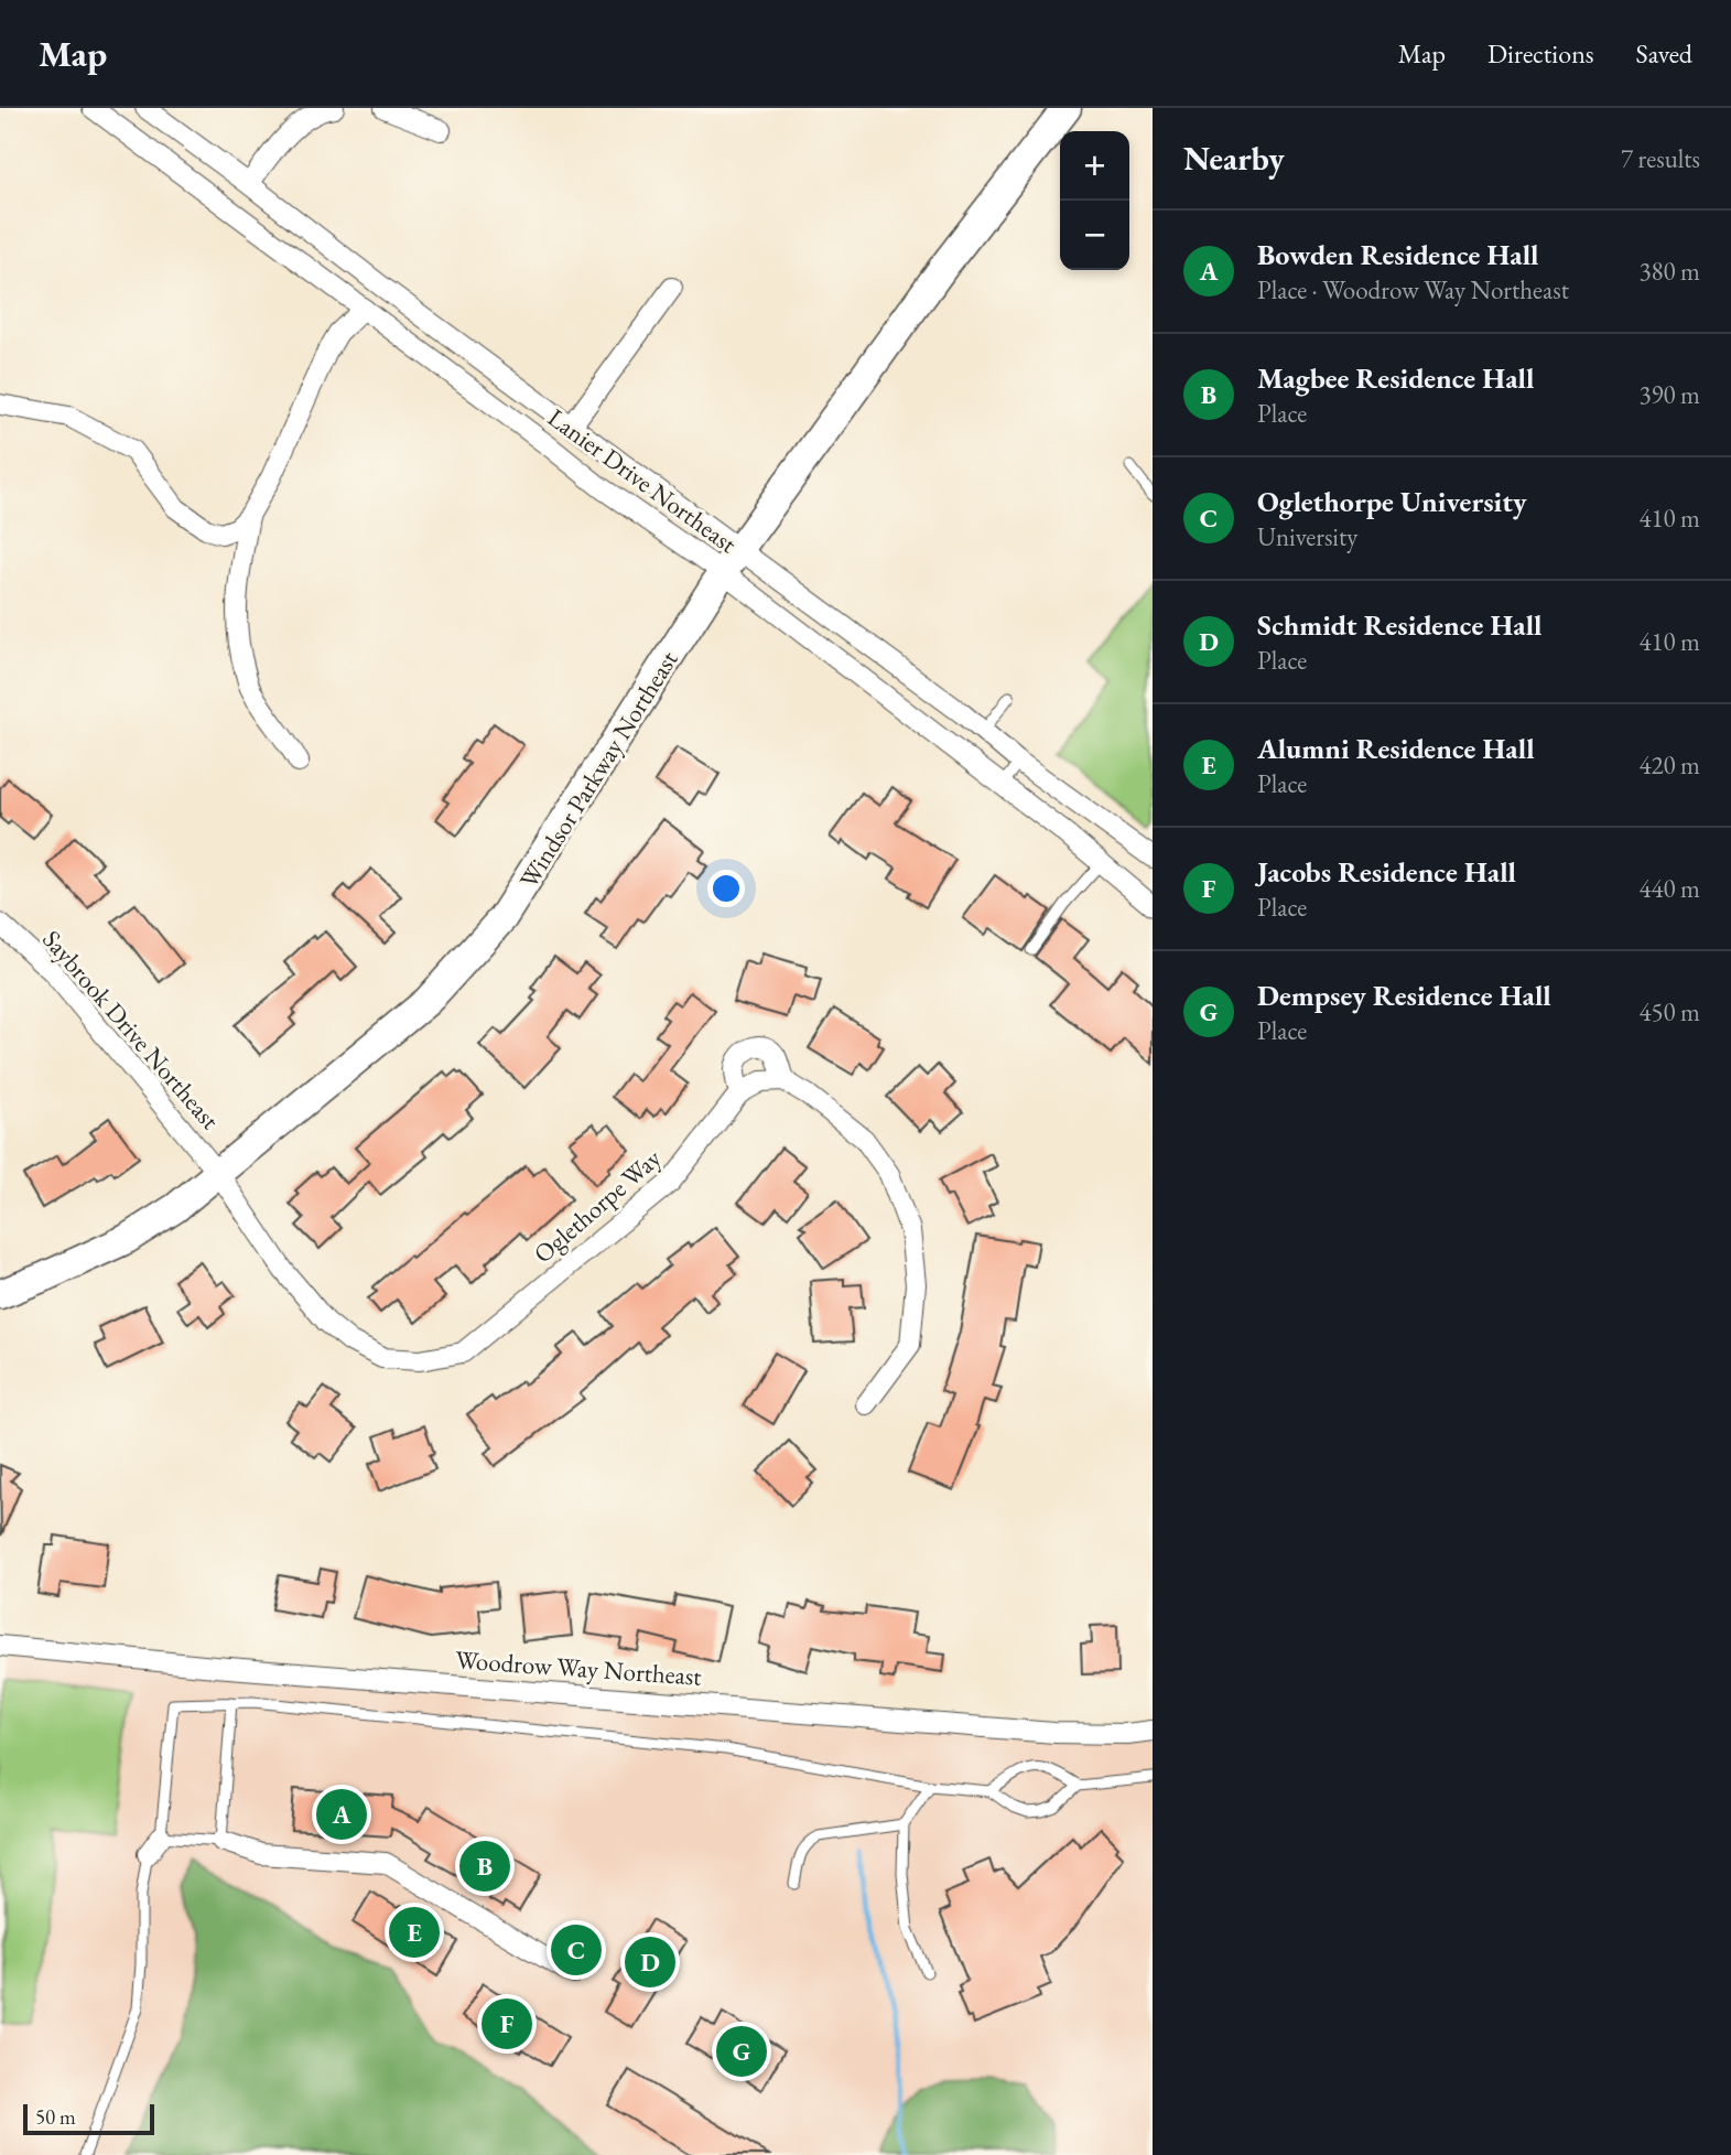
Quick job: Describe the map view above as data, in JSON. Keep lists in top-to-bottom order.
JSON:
{
  "streets": {
    "street": [
      "Lanier Drive Northeast",
      "Windsor Parkway Northeast",
      "Saybrook Drive Northeast",
      "Oglethorpe Way",
      "Woodrow Way Northeast"
    ]
  },
  "crossings": [
    ["Lanier Drive Northeast", "Windsor Parkway Northeast"],
    ["Windsor Parkway Northeast", "Saybrook Drive Northeast"],
    ["Windsor Parkway Northeast", "Oglethorpe Way"],
    ["Saybrook Drive Northeast", "Oglethorpe Way"]
  ],
  "scale_bar": "50 m",
  "page": {
    "header": "Map",
    "nav": ["Map", "Directions", "Saved"],
    "heading": ["Nearby", "7 results"],
    "map_buttons": ["+", "−"],
    "list": [
      {
        "mark": "A",
        "name": "Bowden Residence Hall",
        "note": "Place · Woodrow Way Northeast",
        "value": "380 m"
      },
      {
        "mark": "B",
        "name": "Magbee Residence Hall",
        "note": "Place",
        "value": "390 m"
      },
      {
        "mark": "C",
        "name": "Oglethorpe University",
        "note": "University",
        "value": "410 m"
      },
      {
        "mark": "D",
        "name": "Schmidt Residence Hall",
        "note": "Place",
        "value": "410 m"
      },
      {
        "mark": "E",
        "name": "Alumni Residence Hall",
        "note": "Place",
        "value": "420 m"
      },
      {
        "mark": "F",
        "name": "Jacobs Residence Hall",
        "note": "Place",
        "value": "440 m"
      },
      {
        "mark": "G",
        "name": "Dempsey Residence Hall",
        "note": "Place",
        "value": "450 m"
      }
    ],
    "pins": [
      "A",
      "B",
      "E",
      "C",
      "D",
      "F",
      "G"
    ],
    "scale": "50 m"
  }
}
